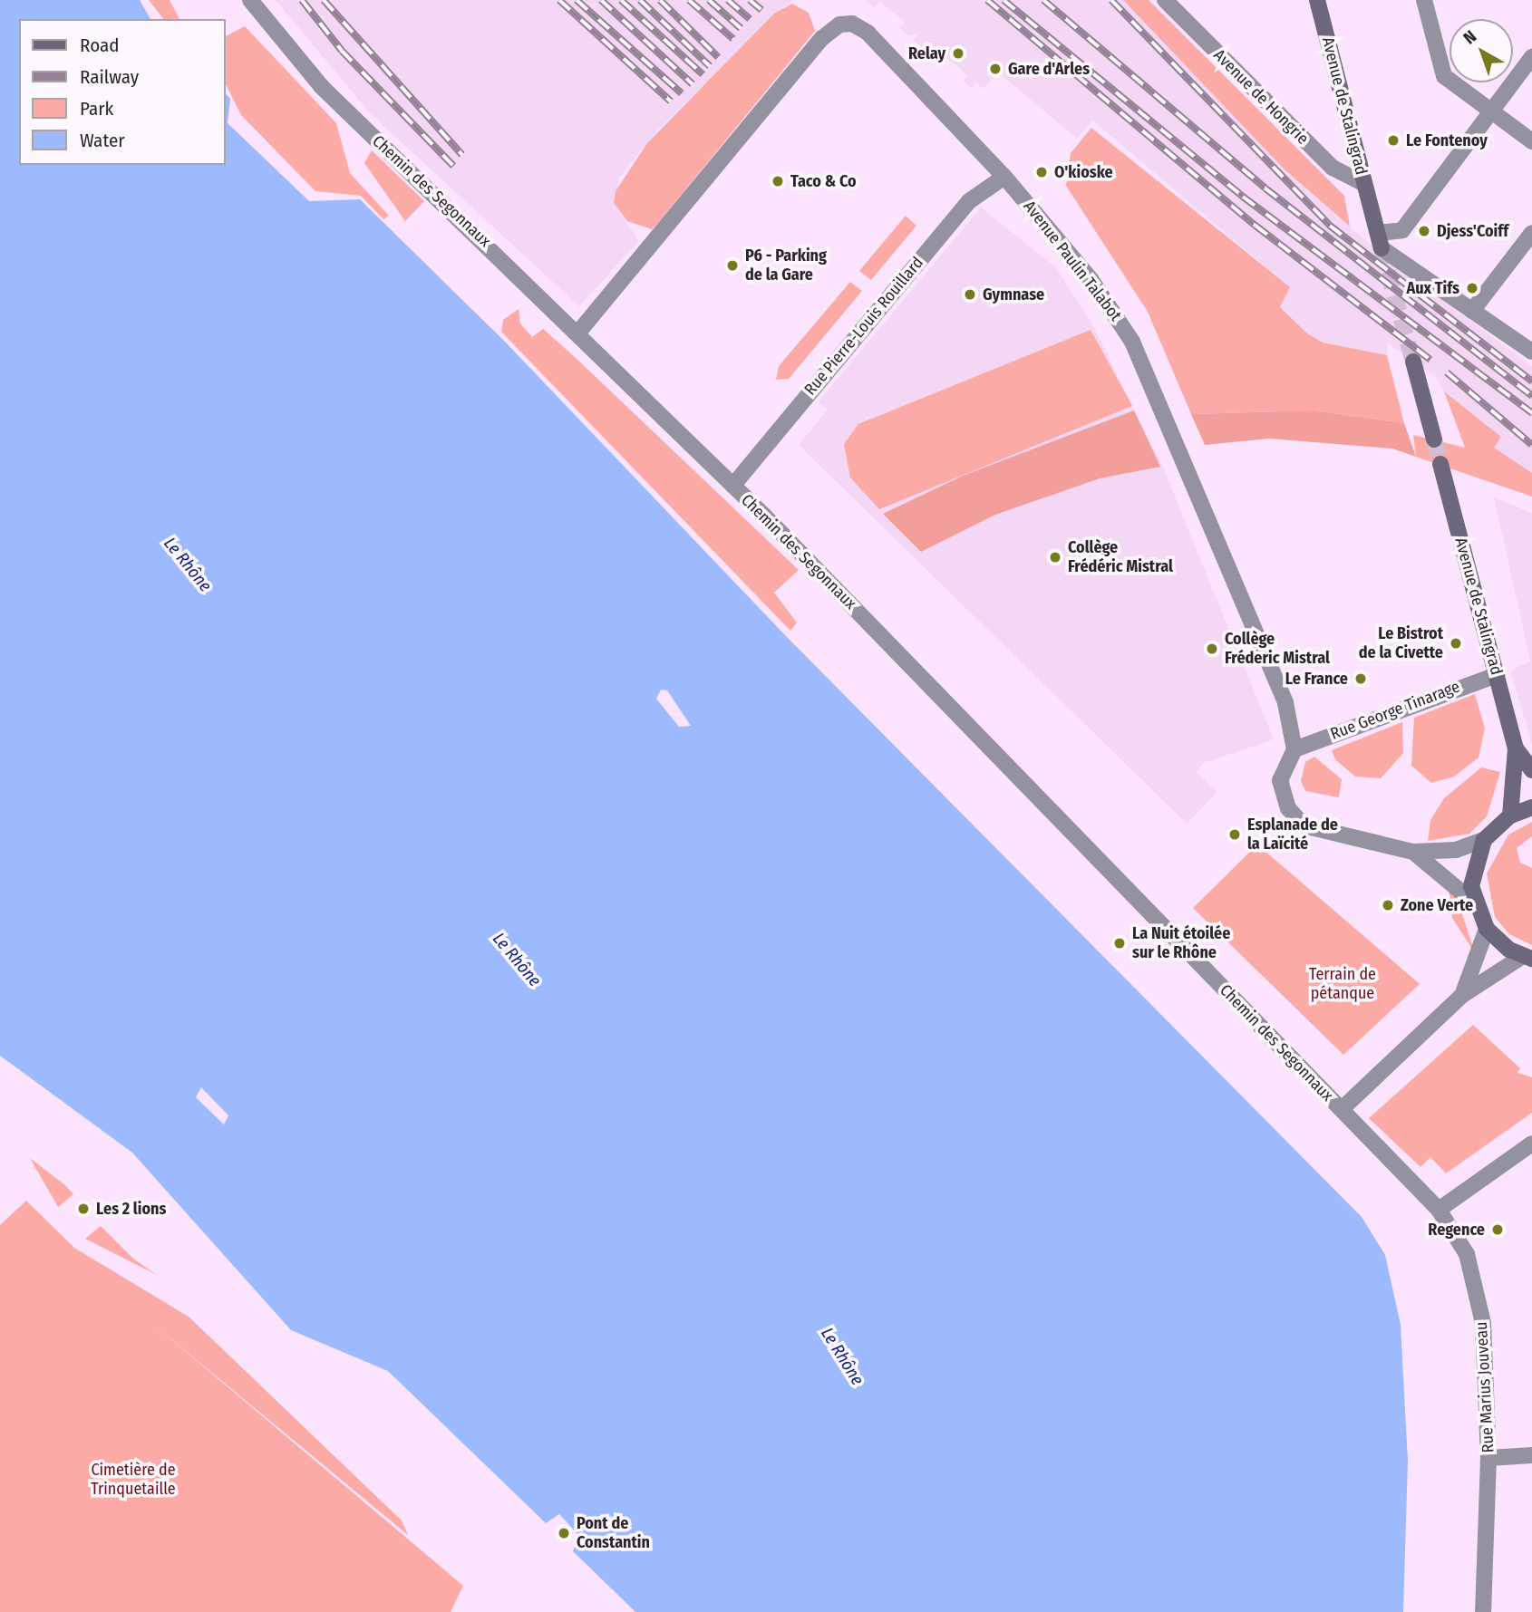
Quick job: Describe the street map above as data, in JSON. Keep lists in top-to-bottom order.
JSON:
{
  "streets": {
    "main road": ["Avenue de Stalingrad"],
    "street": [
      "Avenue de Hongrie",
      "Chemin des Segonnaux",
      "Avenue Paulin Talabot",
      "Rue Pierre-Louis Rouillard",
      "Rue George Tinarage",
      "Rue Marius Jouveau"
    ]
  },
  "crossings": [
    ["Avenue de Hongrie", "Avenue de Stalingrad"],
    ["Avenue de Stalingrad", "Rue George Tinarage"],
    ["Chemin des Segonnaux", "Avenue Paulin Talabot"],
    ["Chemin des Segonnaux", "Rue Pierre-Louis Rouillard"],
    ["Chemin des Segonnaux", "Rue Marius Jouveau"],
    ["Avenue Paulin Talabot", "Rue Pierre-Louis Rouillard"],
    ["Avenue Paulin Talabot", "Rue George Tinarage"]
  ],
  "water": ["Le Rhône"],
  "parks": ["Terrain de pétanque", "Cimetière de Trinquetaille"],
  "places": [
    "Relay",
    "Gare d'Arles",
    "Le Fontenoy",
    "O'kioske",
    "Taco & Co",
    "Djess'Coiff",
    "P6 - Parking de la Gare",
    "Aux Tifs",
    "Gymnase",
    "Collège Frédéric Mistral",
    "Le Bistrot de la Civette",
    "Collège Fréderic Mistral",
    "Le France",
    "Esplanade de la Laïcité",
    "Zone Verte",
    "La Nuit étoilée sur le Rhône",
    "Les 2 lions",
    "Regence",
    "Pont de Constantin"
  ],
  "legend": [
    "Road",
    "Railway",
    "Park",
    "Water"
  ],
  "north": "top left"
}
